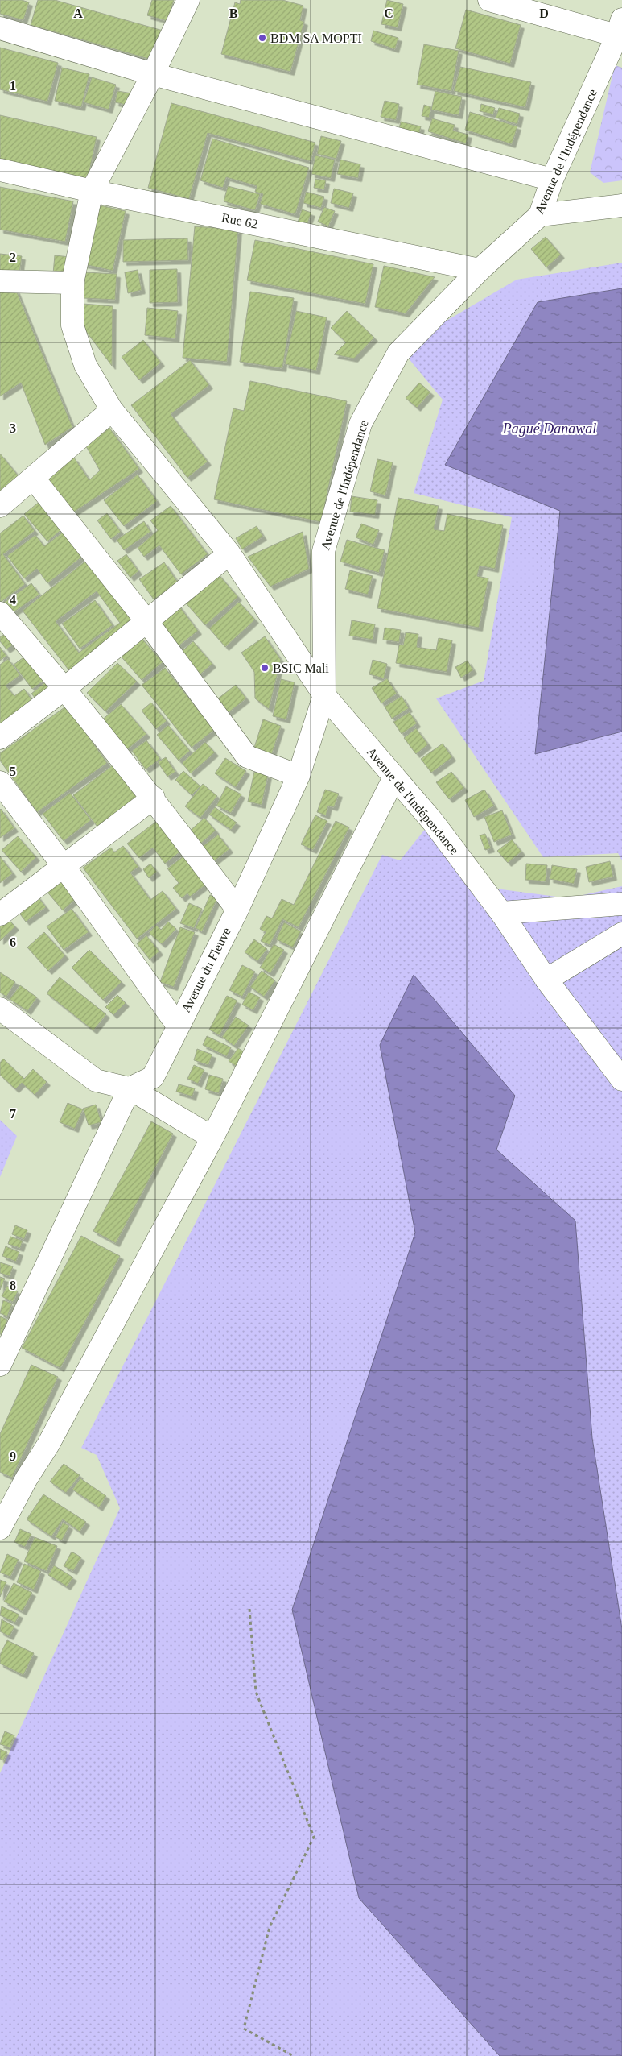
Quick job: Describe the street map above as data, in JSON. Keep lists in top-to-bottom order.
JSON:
{
  "streets": {
    "street": ["Avenue de l'Indépendance", "Rue 62", "Avenue du Fleuve"]
  },
  "crossings": [
    ["Avenue de l'Indépendance", "Rue 62"],
    ["Avenue de l'Indépendance", "Avenue du Fleuve"]
  ],
  "water": ["Pagué Danawal"],
  "places": ["BDM SA MOPTI", "BSIC Mali"],
  "grid": {
    "columns": [
      "A",
      "B",
      "C",
      "D"
    ],
    "rows": [
      "1",
      "2",
      "3",
      "4",
      "5",
      "6",
      "7",
      "8",
      "9"
    ]
  }
}
